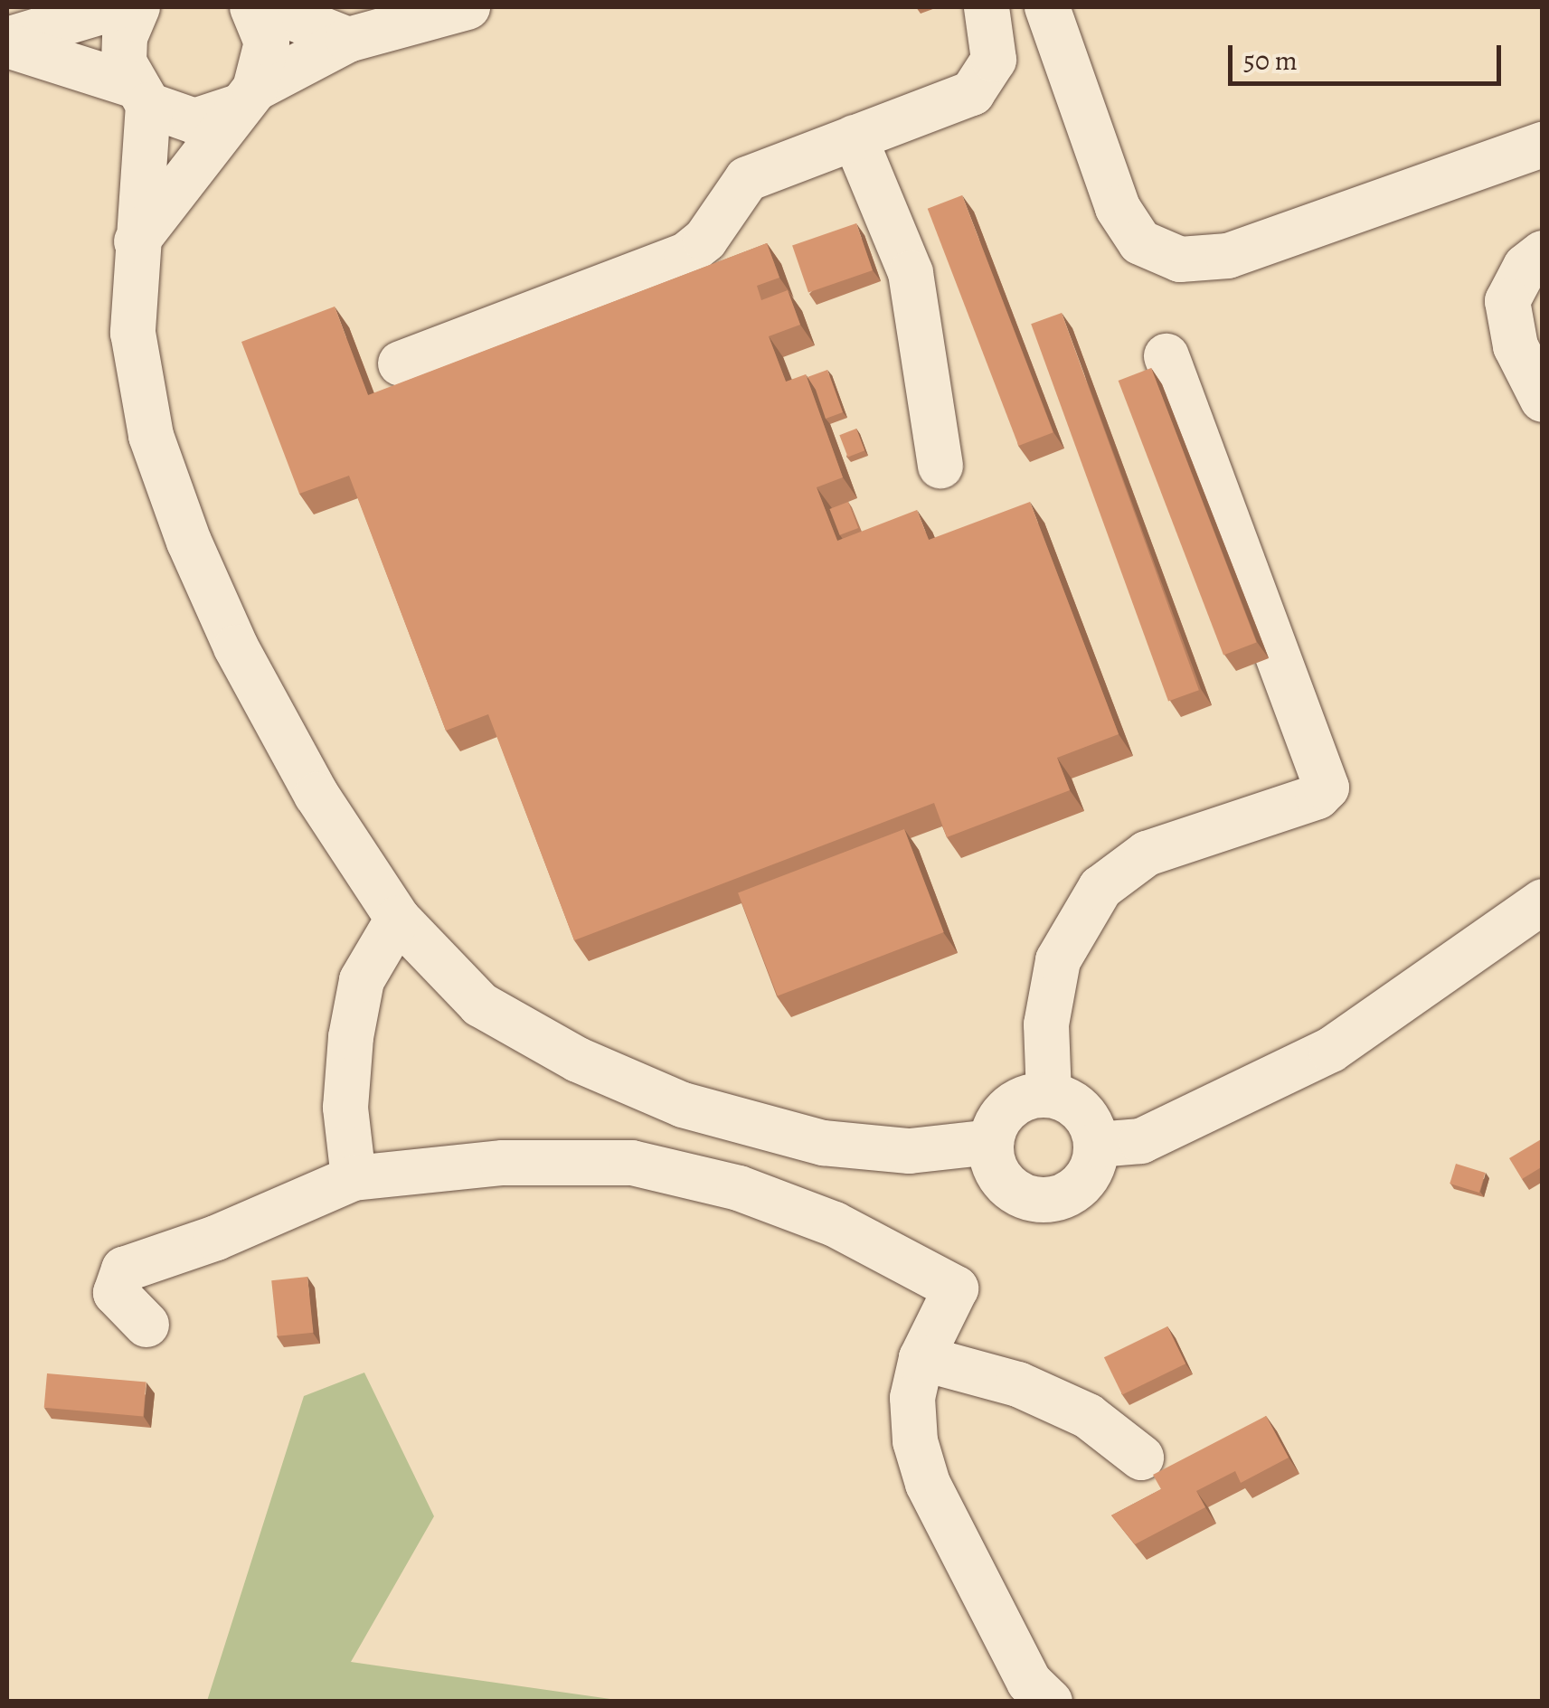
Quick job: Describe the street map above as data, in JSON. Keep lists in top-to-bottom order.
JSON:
{
  "scale_bar": "50 m"
}
